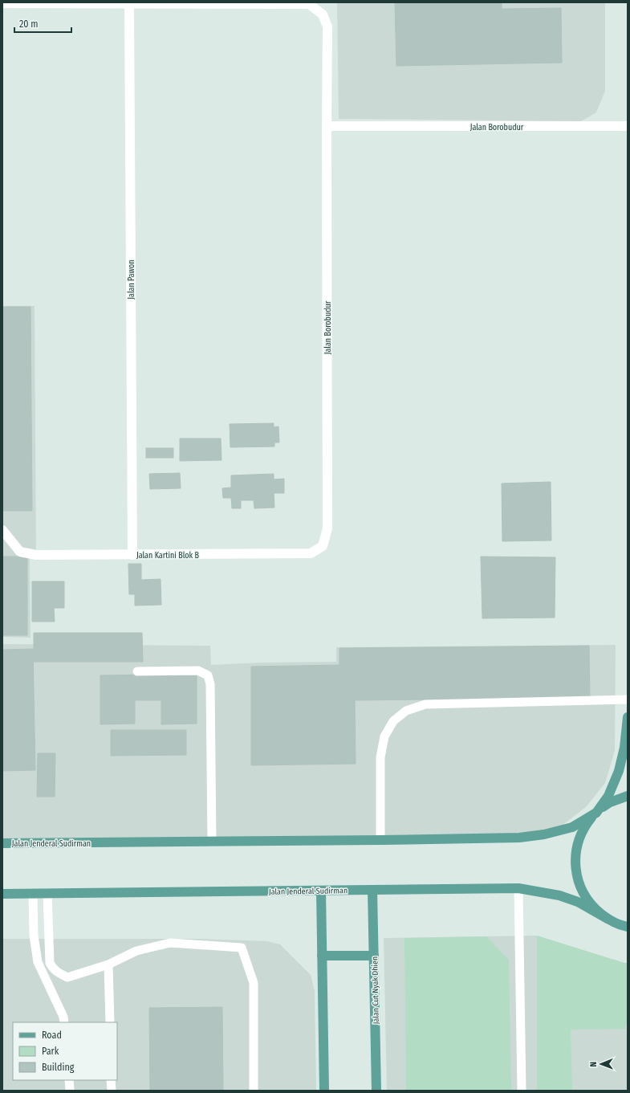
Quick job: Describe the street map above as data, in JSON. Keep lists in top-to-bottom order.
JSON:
{
  "streets": {
    "main road": ["Jalan Jenderal Sudirman", "Jalan Cut Nyak Dhien"],
    "street": ["Jalan Borobudur", "Jalan Pawon", "Jalan Kartini Blok B"]
  },
  "crossings": [
    ["Jalan Borobudur", "Jalan Kartini Blok B"],
    ["Jalan Pawon", "Jalan Kartini Blok B"],
    ["Jalan Jenderal Sudirman", "Jalan Cut Nyak Dhien"]
  ],
  "legend": ["Road", "Park", "Building"],
  "scale_bar": "20 m",
  "north": "left"
}
